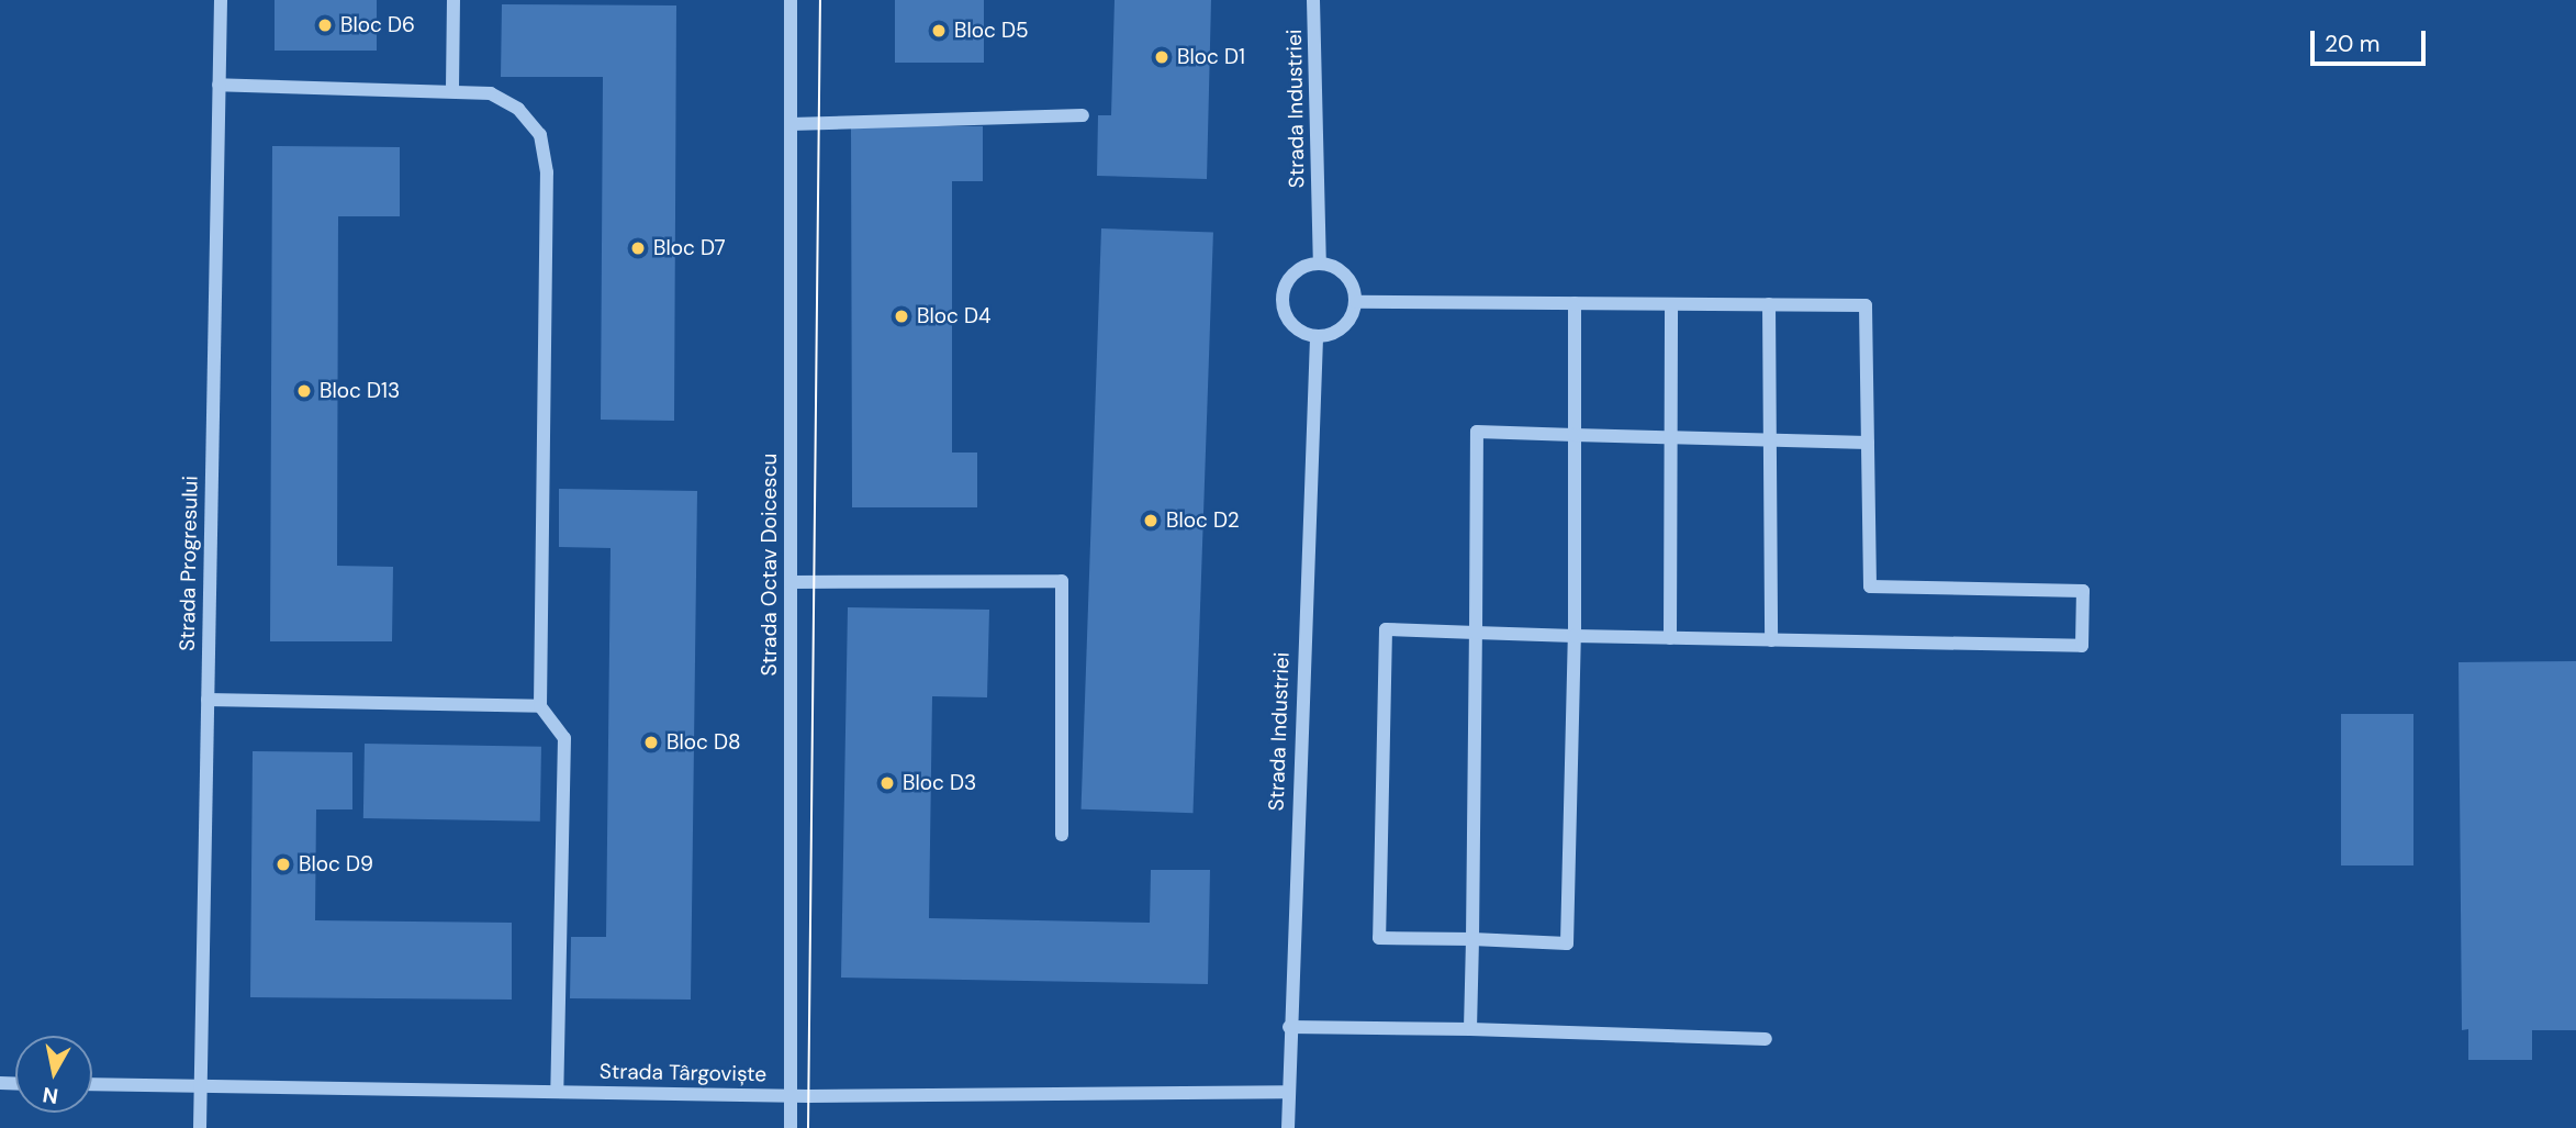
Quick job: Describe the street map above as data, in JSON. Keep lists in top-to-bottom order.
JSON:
{
  "streets": {
    "street": [
      "Strada Industriei",
      "Strada Progresului",
      "Strada Octav Doicescu",
      "Strada Târgoviște"
    ]
  },
  "crossings": [
    ["Strada Industriei", "Strada Târgoviște"],
    ["Strada Progresului", "Strada Târgoviște"],
    ["Strada Octav Doicescu", "Strada Târgoviște"]
  ],
  "places": [
    "Bloc D6",
    "Bloc D5",
    "Bloc D1",
    "Bloc D7",
    "Bloc D4",
    "Bloc D13",
    "Bloc D2",
    "Bloc D8",
    "Bloc D3",
    "Bloc D9"
  ],
  "scale_bar": "20 m",
  "north": "bottom"
}
